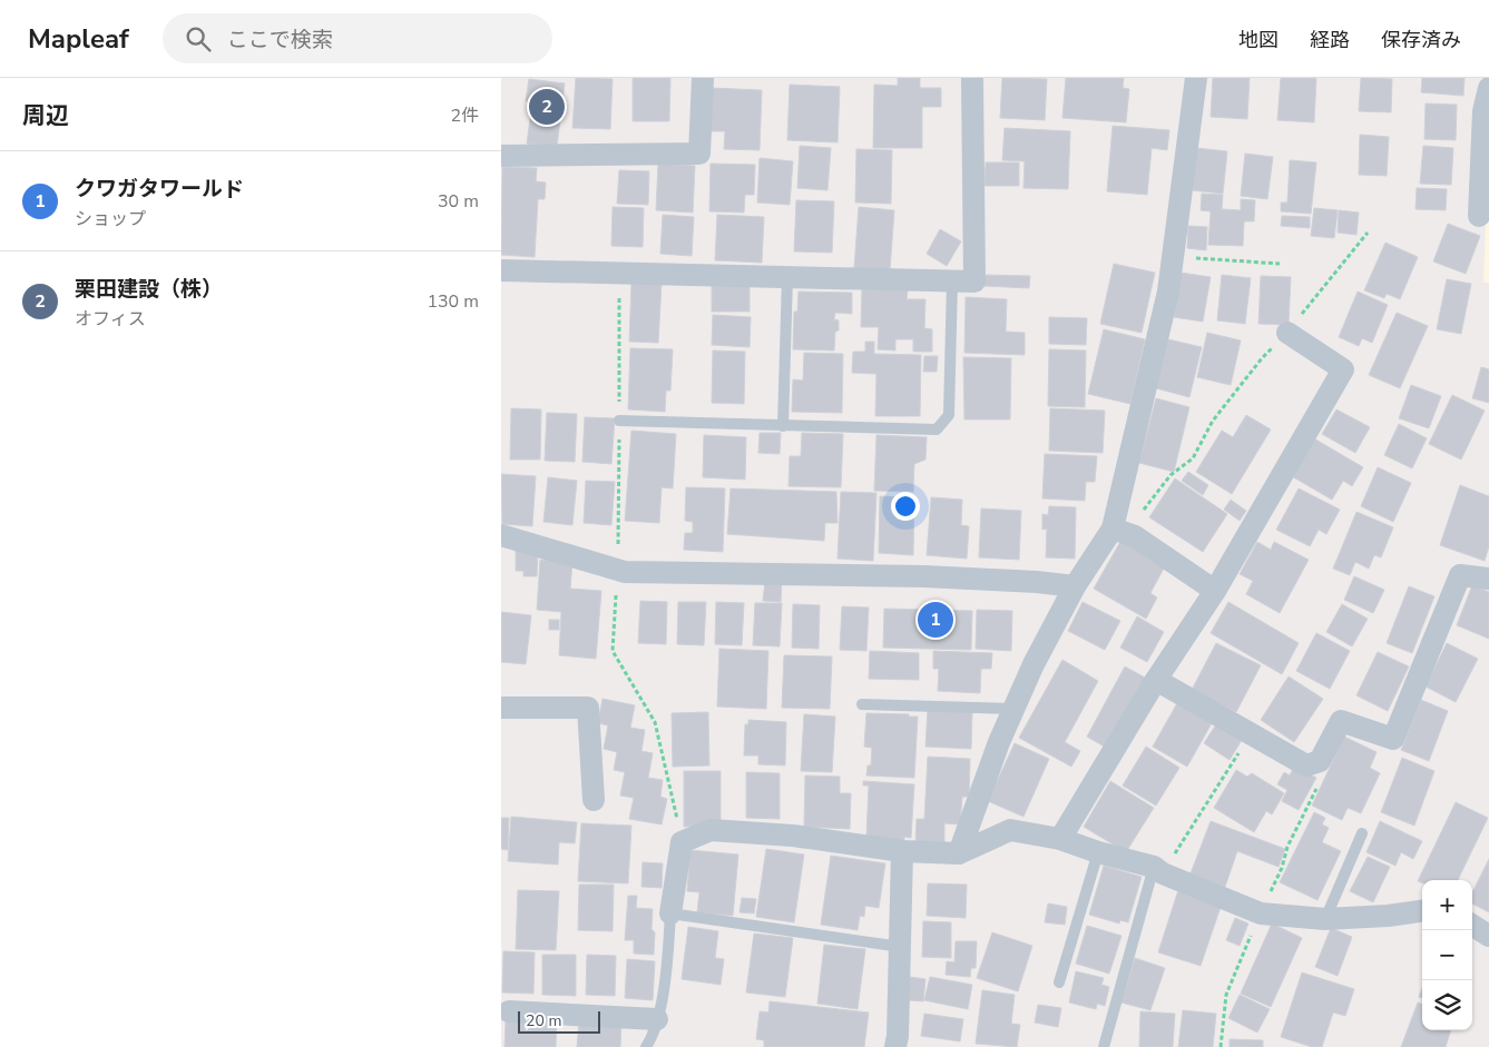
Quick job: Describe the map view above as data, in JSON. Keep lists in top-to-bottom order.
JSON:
{
  "scale_bar": "20 m",
  "page": {
    "header": "Mapleaf",
    "search": "ここで検索",
    "nav": ["地図", "経路", "保存済み"],
    "heading": ["周辺", "2件"],
    "pins": ["2", "1"],
    "list": [
      {
        "mark": "1",
        "name": "クワガタワールド",
        "note": "ショップ",
        "value": "30 m"
      },
      {
        "mark": "2",
        "name": "栗田建設（株）",
        "note": "オフィス",
        "value": "130 m"
      }
    ],
    "map_buttons": ["+", "−"],
    "scale": "20 m"
  }
}
